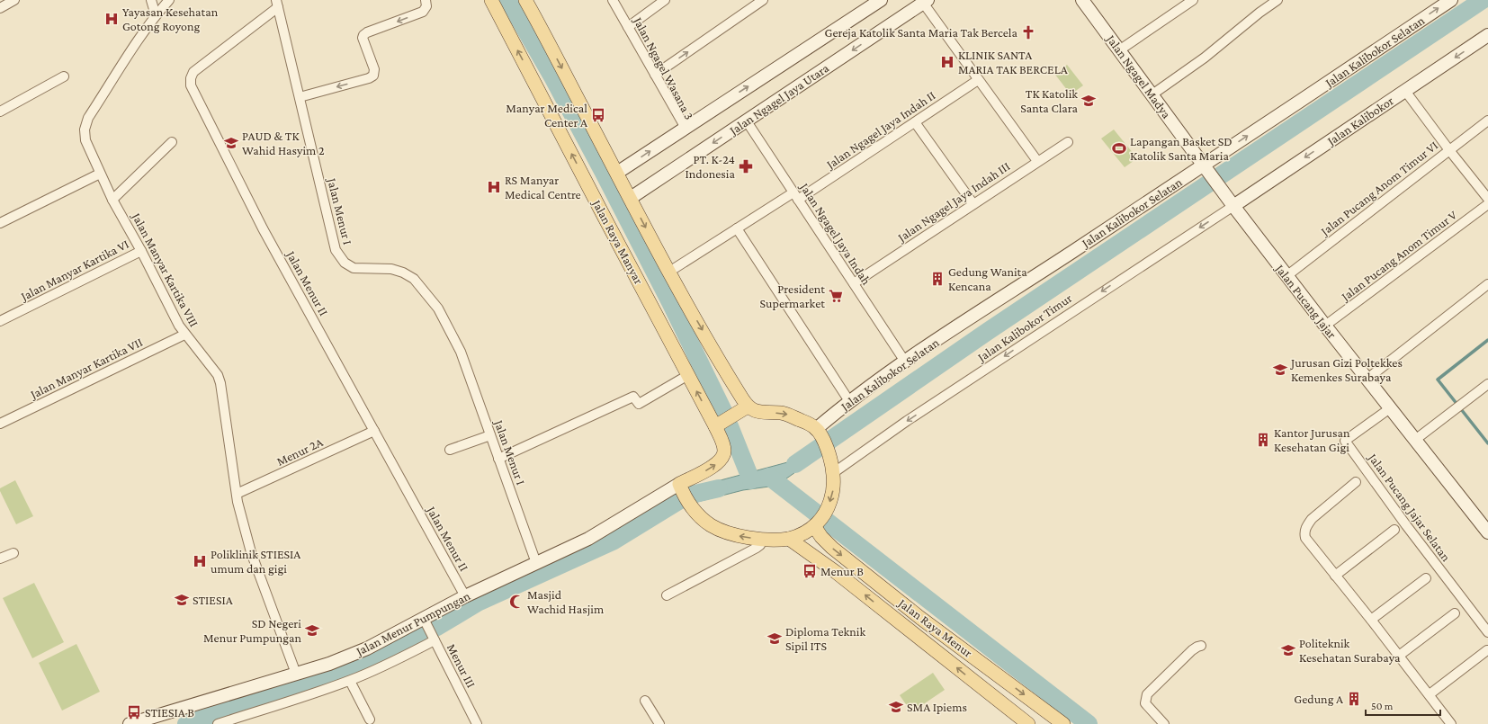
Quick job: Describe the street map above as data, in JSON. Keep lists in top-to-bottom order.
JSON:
{
  "streets": {
    "main road": ["Jalan Raya Manyar", "Jalan Raya Menur"],
    "street": [
      "Jalan Kalibokor Selatan",
      "Jalan Ngagel Wasana 3",
      "Jalan Ngagel Madya",
      "Jalan Ngagel Jaya Utara",
      "Jalan Kalibokor",
      "Jalan Ngagel Jaya Indah II",
      "Jalan Pucang Anom Timur VI",
      "Jalan Ngagel Jaya Indah III",
      "Jalan Menur I",
      "Jalan Ngagel Jaya Indah",
      "Jalan Pucang Anom Timur V",
      "Jalan Manyar Kartika VI",
      "Jalan Manyar Kartika VIII",
      "Jalan Menur II",
      "Jalan Pucang Jajar",
      "Jalan Kalibokor Timur",
      "Jalan Manyar Kartika VII",
      "Menur 2A",
      "Jalan Pucang Jajar Selatan",
      "Jalan Menur Pumpungan",
      "Menur III"
    ]
  },
  "crossings": [
    ["Jalan Kalibokor Selatan", "Jalan Ngagel Madya"],
    ["Jalan Kalibokor Selatan", "Jalan Ngagel Jaya Indah"],
    ["Jalan Ngagel Wasana 3", "Jalan Ngagel Jaya Utara"],
    ["Jalan Ngagel Madya", "Jalan Kalibokor"],
    ["Jalan Ngagel Madya", "Jalan Pucang Jajar"],
    ["Jalan Ngagel Madya", "Jalan Kalibokor Timur"],
    ["Jalan Ngagel Jaya Utara", "Jalan Ngagel Jaya Indah"],
    ["Jalan Kalibokor", "Jalan Pucang Jajar"],
    ["Jalan Kalibokor", "Jalan Kalibokor Timur"],
    ["Jalan Ngagel Jaya Indah II", "Jalan Ngagel Jaya Indah"],
    ["Jalan Pucang Anom Timur VI", "Jalan Pucang Jajar"],
    ["Jalan Ngagel Jaya Indah III", "Jalan Ngagel Jaya Indah"],
    ["Jalan Menur I", "Jalan Menur II"],
    ["Jalan Menur I", "Jalan Menur Pumpungan"],
    ["Jalan Pucang Anom Timur V", "Jalan Pucang Jajar"],
    ["Jalan Manyar Kartika VI", "Jalan Manyar Kartika VIII"],
    ["Jalan Manyar Kartika VIII", "Jalan Manyar Kartika VII"],
    ["Jalan Manyar Kartika VIII", "Menur 2A"],
    ["Jalan Manyar Kartika VIII", "Jalan Menur Pumpungan"],
    ["Jalan Menur II", "Menur 2A"],
    ["Jalan Menur II", "Jalan Menur Pumpungan"],
    ["Jalan Pucang Jajar", "Jalan Kalibokor Timur"],
    ["Jalan Pucang Jajar", "Jalan Pucang Jajar Selatan"],
    ["Jalan Menur Pumpungan", "Menur III"]
  ],
  "one_way": ["Jalan Kalibokor", "Jalan Kalibokor Timur"],
  "places": {
    "hospital": [
      "Yayasan Kesehatan Gotong Royong",
      "KLINIK SANTA MARIA TAK BERCELA",
      "RS Manyar Medical Centre",
      "Poliklinik STIESIA umum dan gigi"
    ],
    "church": ["Gereja Katolik Santa Maria Tak Bercela"],
    "school or university": [
      "TK Katolik Santa Clara",
      "PAUD & TK Wahid Hasyim 2",
      "Jurusan Gizi Poltekkes Kemenkes Surabaya",
      "STIESIA",
      "SD Negeri Menur Pumpungan",
      "Diploma Teknik Sipil ITS",
      "Politeknik Kesehatan Surabaya",
      "SMA Ipiems"
    ],
    "bus stop": ["Manyar Medical Center A", "Menur B", "STIESIA B"],
    "sports": ["Lapangan Basket SD Katolik Santa Maria"],
    "pharmacy": ["PT. K-24 Indonesia"],
    "building": ["Gedung Wanita Kencana", "Kantor Jurusan Kesehatan Gigi", "Gedung A"],
    "supermarket": ["President Supermarket"],
    "mosque": ["Masjid Wachid Hasjim"]
  },
  "scale_bar": "50 m"
}
